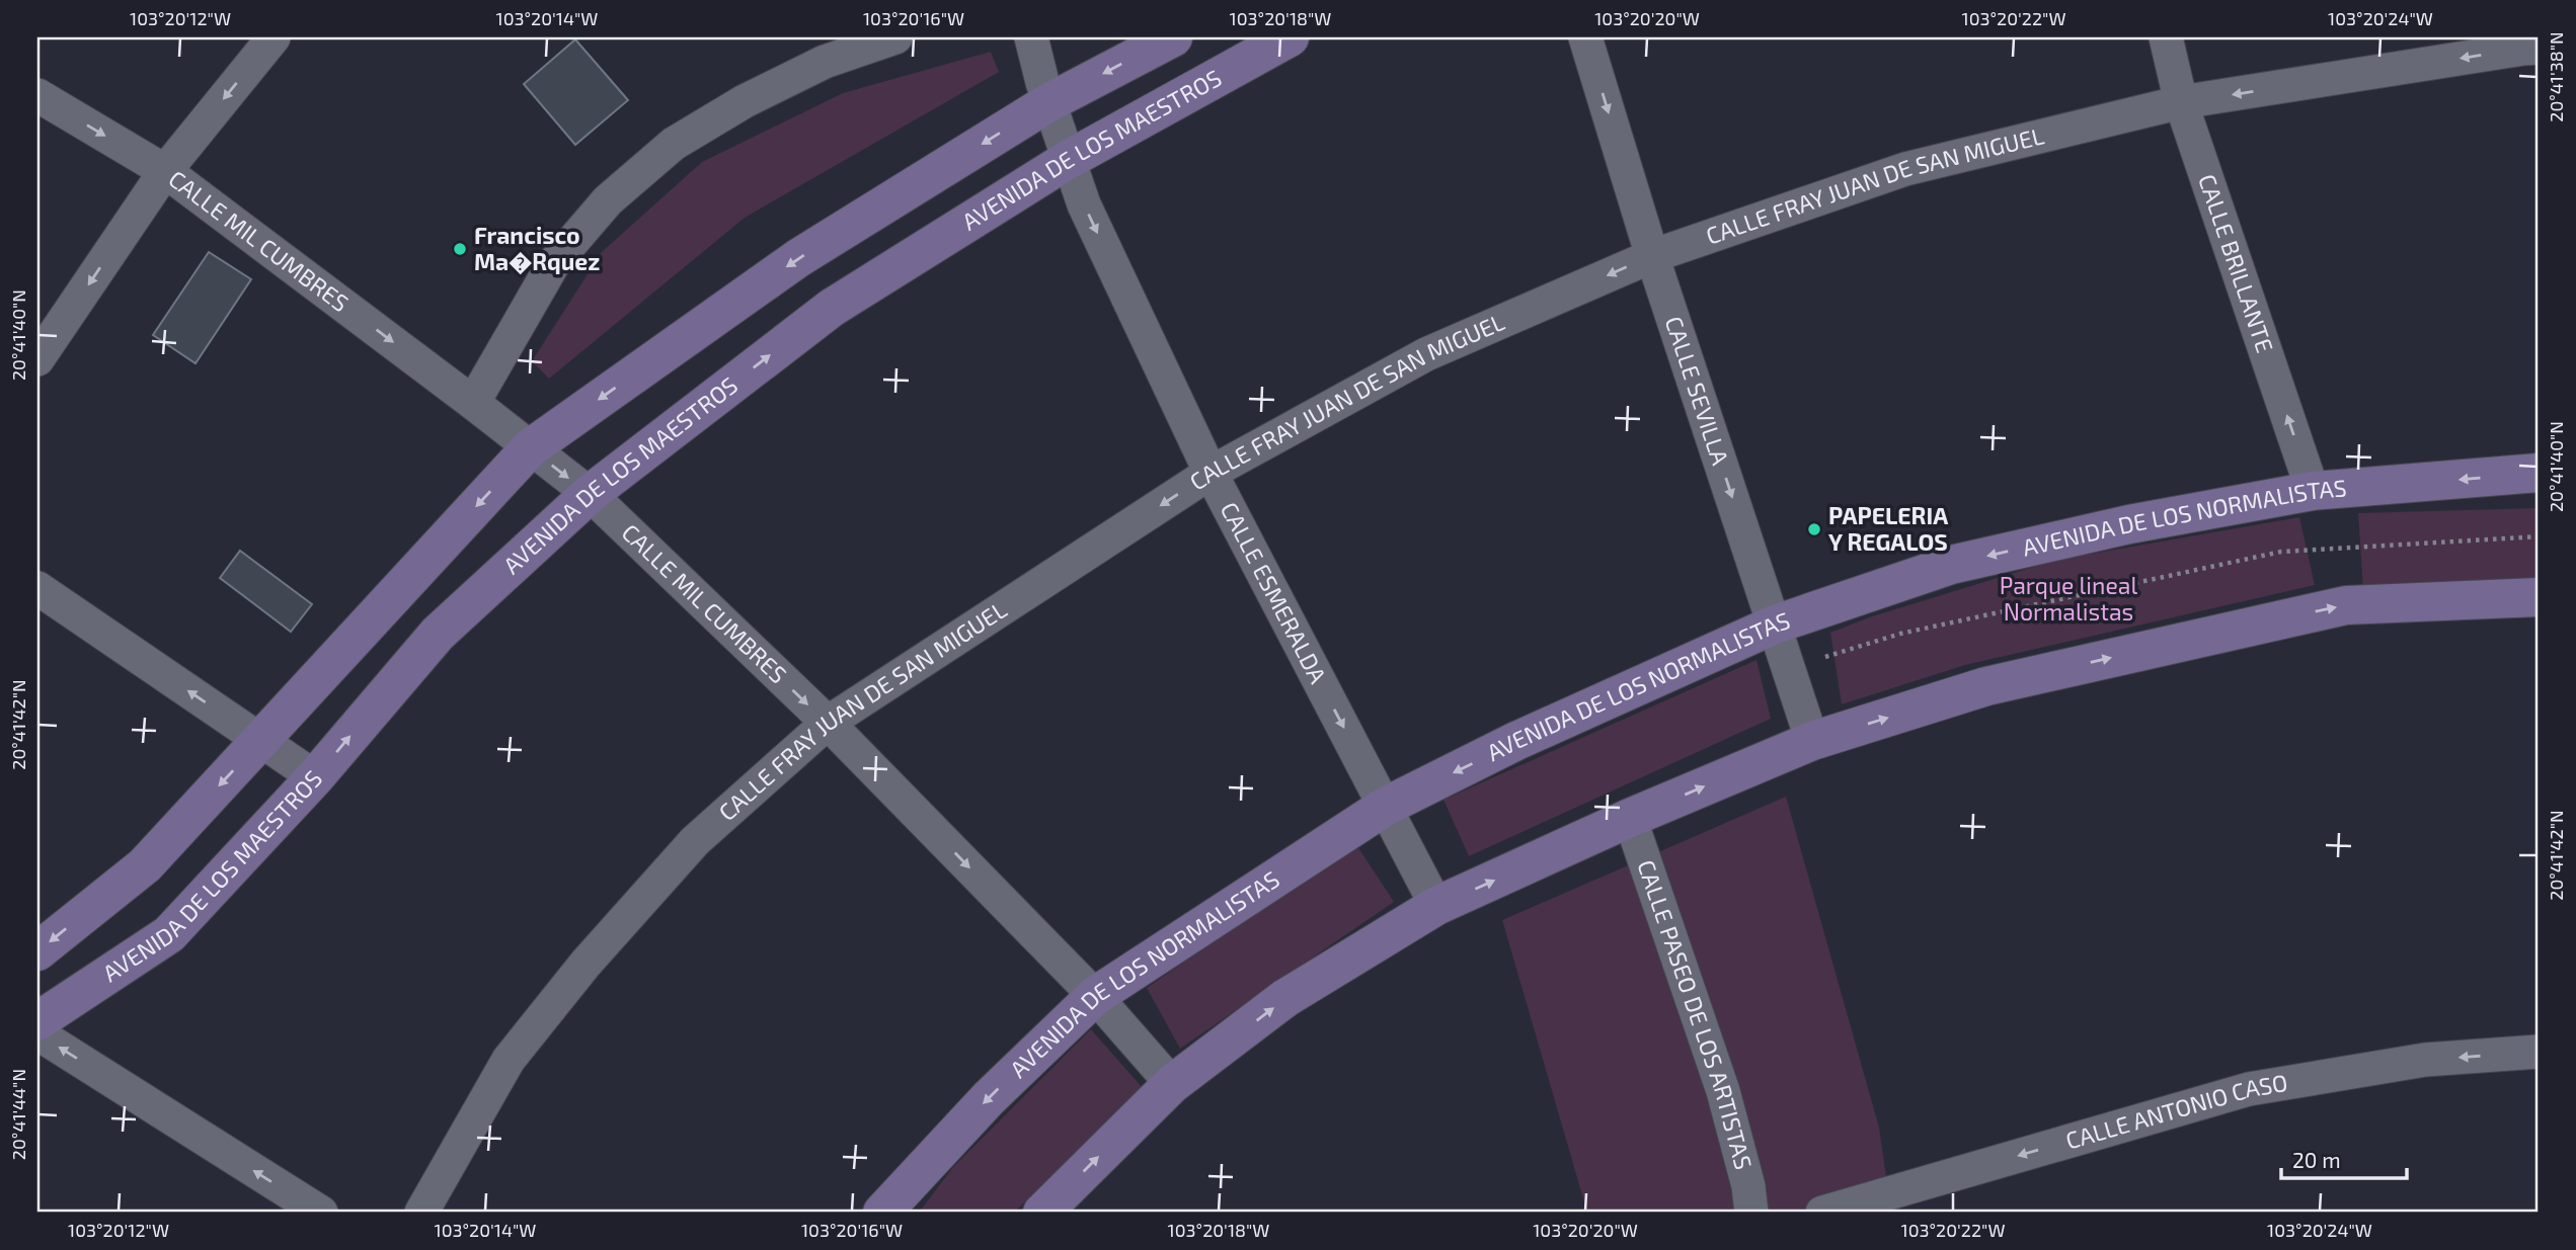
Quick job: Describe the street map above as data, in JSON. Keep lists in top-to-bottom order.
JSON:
{
  "streets": {
    "street": [
      "AVENIDA DE LOS MAESTROS",
      "CALLE FRAY JUAN DE SAN MIGUEL",
      "CALLE MIL CUMBRES",
      "CALLE BRILLANTE",
      "CALLE SEVILLA",
      "AVENIDA DE LOS NORMALISTAS",
      "CALLE ESMERALDA",
      "CALLE PASEO DE LOS ARTISTAS",
      "CALLE ANTONIO CASO"
    ]
  },
  "crossings": [
    ["AVENIDA DE LOS MAESTROS", "CALLE MIL CUMBRES"],
    ["AVENIDA DE LOS MAESTROS", "CALLE ESMERALDA"],
    ["CALLE FRAY JUAN DE SAN MIGUEL", "CALLE MIL CUMBRES"],
    ["CALLE FRAY JUAN DE SAN MIGUEL", "CALLE BRILLANTE"],
    ["CALLE FRAY JUAN DE SAN MIGUEL", "CALLE SEVILLA"],
    ["CALLE FRAY JUAN DE SAN MIGUEL", "CALLE ESMERALDA"],
    ["CALLE MIL CUMBRES", "AVENIDA DE LOS NORMALISTAS"],
    ["CALLE BRILLANTE", "AVENIDA DE LOS NORMALISTAS"],
    ["CALLE SEVILLA", "AVENIDA DE LOS NORMALISTAS"],
    ["AVENIDA DE LOS NORMALISTAS", "CALLE ESMERALDA"]
  ],
  "one_way": [
    "CALLE FRAY JUAN DE SAN MIGUEL",
    "CALLE MIL CUMBRES",
    "CALLE BRILLANTE",
    "CALLE SEVILLA",
    "CALLE ESMERALDA",
    "CALLE ANTONIO CASO"
  ],
  "parks": ["Parque lineal Normalistas"],
  "places": ["Francisco Ma�Rquez", "PAPELERIA Y REGALOS"],
  "scale_bar": "20 m",
  "coordinates": [
    "103°20'12\"W",
    "103°20'14\"W",
    "103°20'16\"W",
    "103°20'18\"W",
    "103°20'20\"W",
    "103°20'22\"W",
    "103°20'24\"W",
    "20°41'38\"N",
    "20°41'40\"N",
    "20°41'42\"N",
    "20°41'44\"N"
  ]
}
